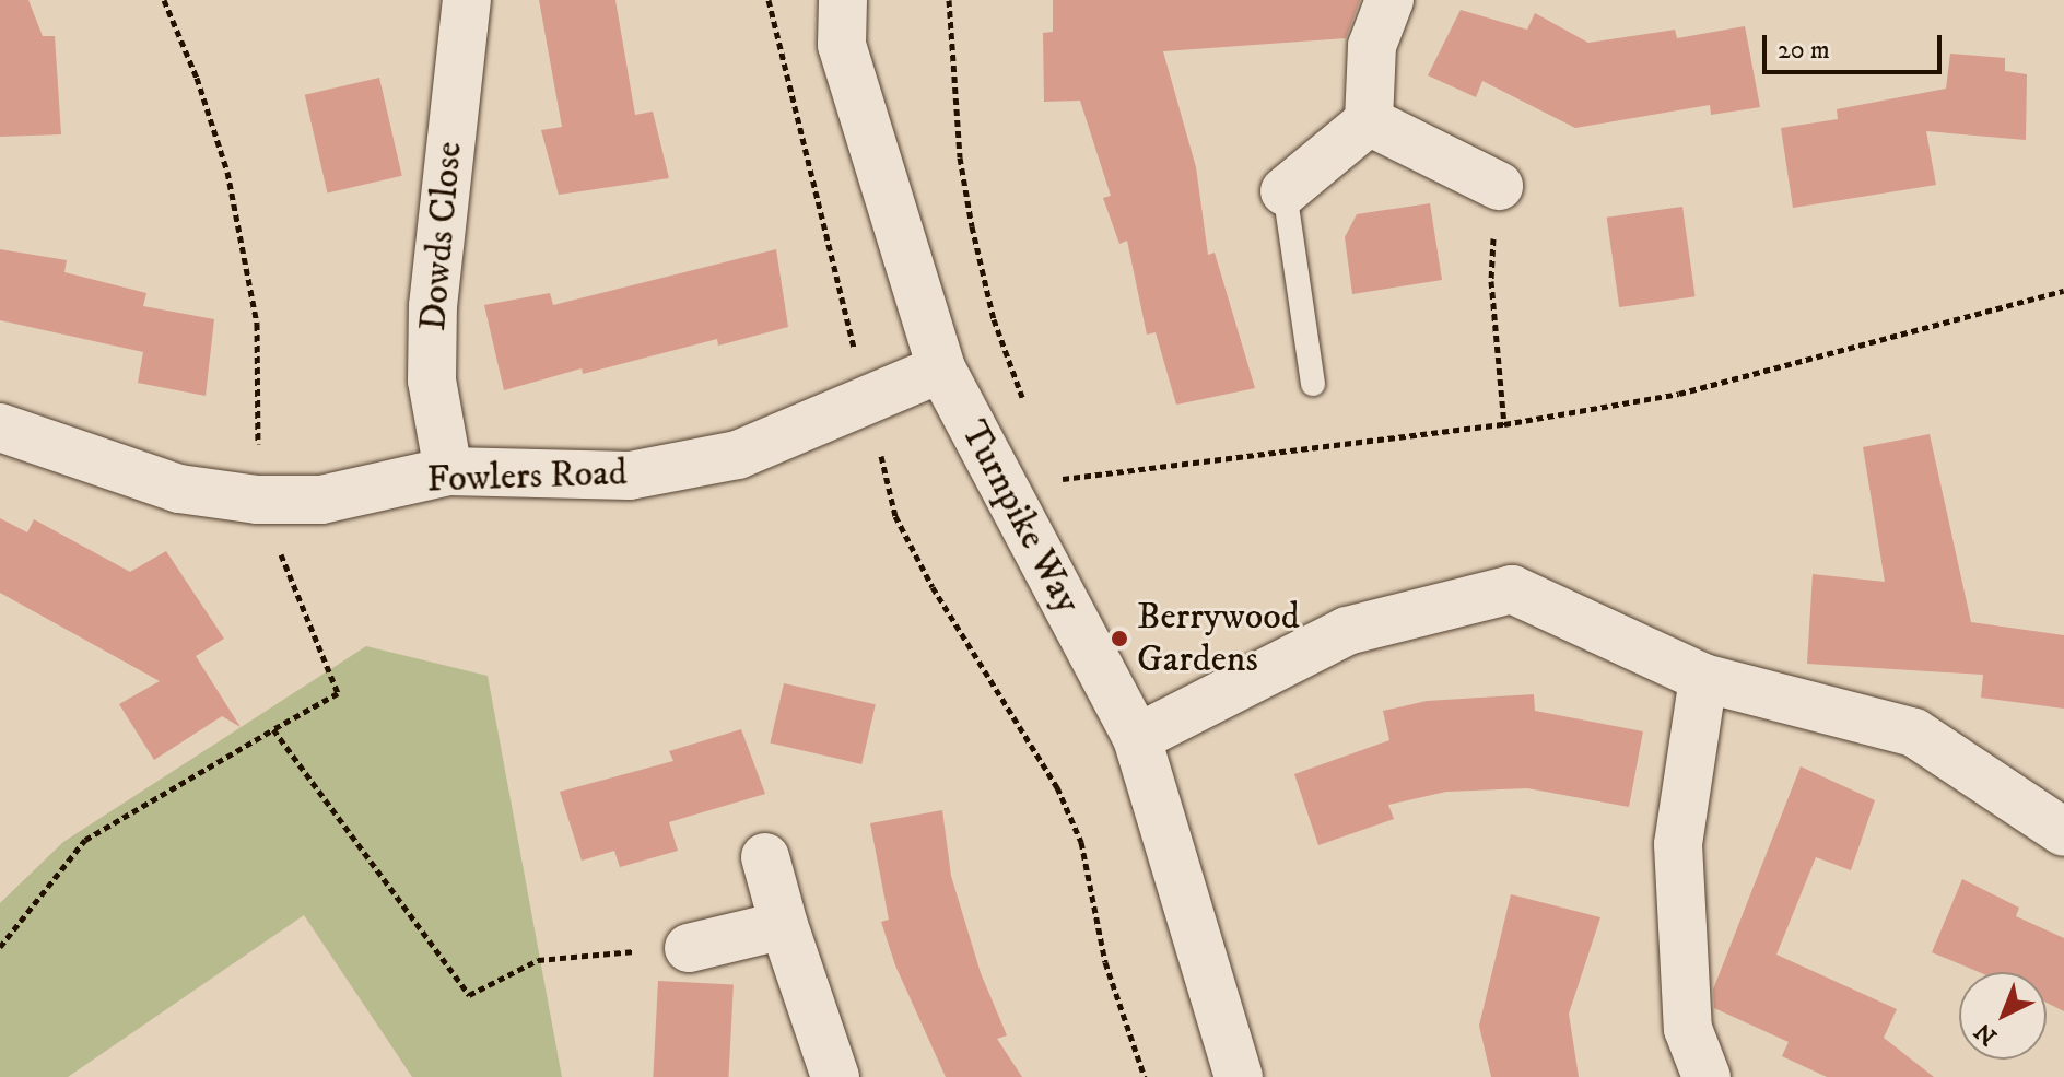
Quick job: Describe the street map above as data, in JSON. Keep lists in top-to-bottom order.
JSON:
{
  "streets": {
    "street": ["Dowds Close", "Fowlers Road", "Turnpike Way"]
  },
  "crossings": [
    ["Dowds Close", "Fowlers Road"],
    ["Fowlers Road", "Turnpike Way"]
  ],
  "places": ["Berrywood Gardens"],
  "scale_bar": "20 m",
  "north": "bottom left"
}
